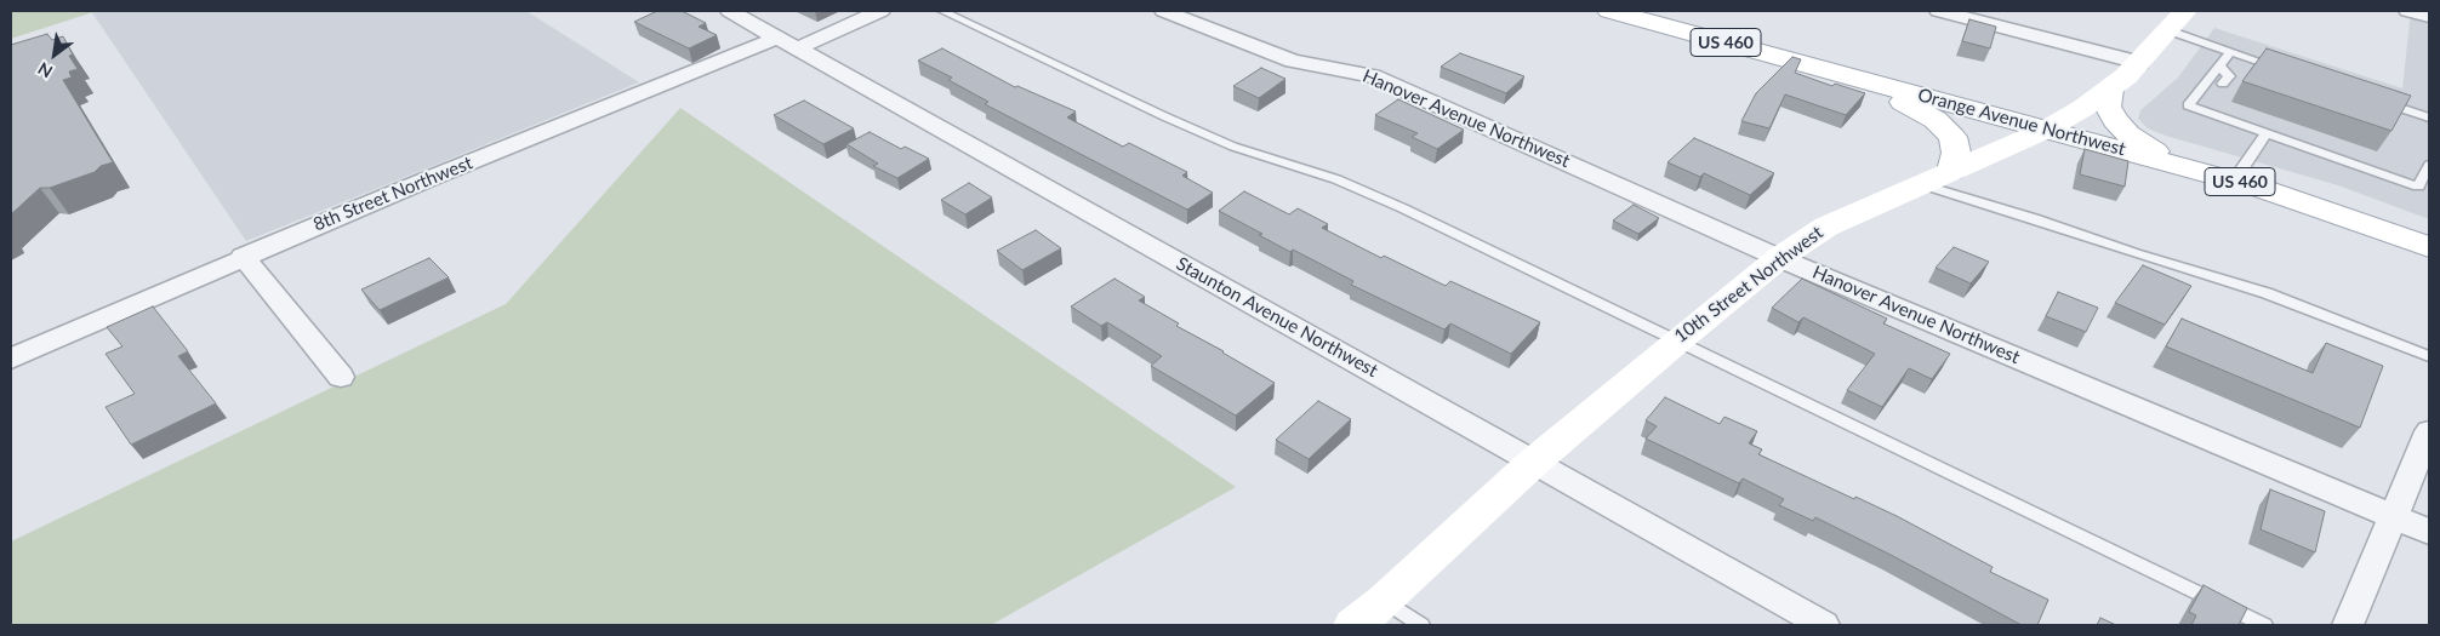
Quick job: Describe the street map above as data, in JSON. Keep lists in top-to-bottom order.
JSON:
{
  "streets": {
    "main road": ["US 460", "Orange Avenue Northwest", "10th Street Northwest"],
    "street": ["Hanover Avenue Northwest", "8th Street Northwest", "Staunton Avenue Northwest"]
  },
  "crossings": [
    ["Hanover Avenue Northwest", "10th Street Northwest"],
    ["Orange Avenue Northwest", "10th Street Northwest"],
    ["8th Street Northwest", "Staunton Avenue Northwest"],
    ["10th Street Northwest", "Staunton Avenue Northwest"]
  ],
  "north": "bottom left"
}
